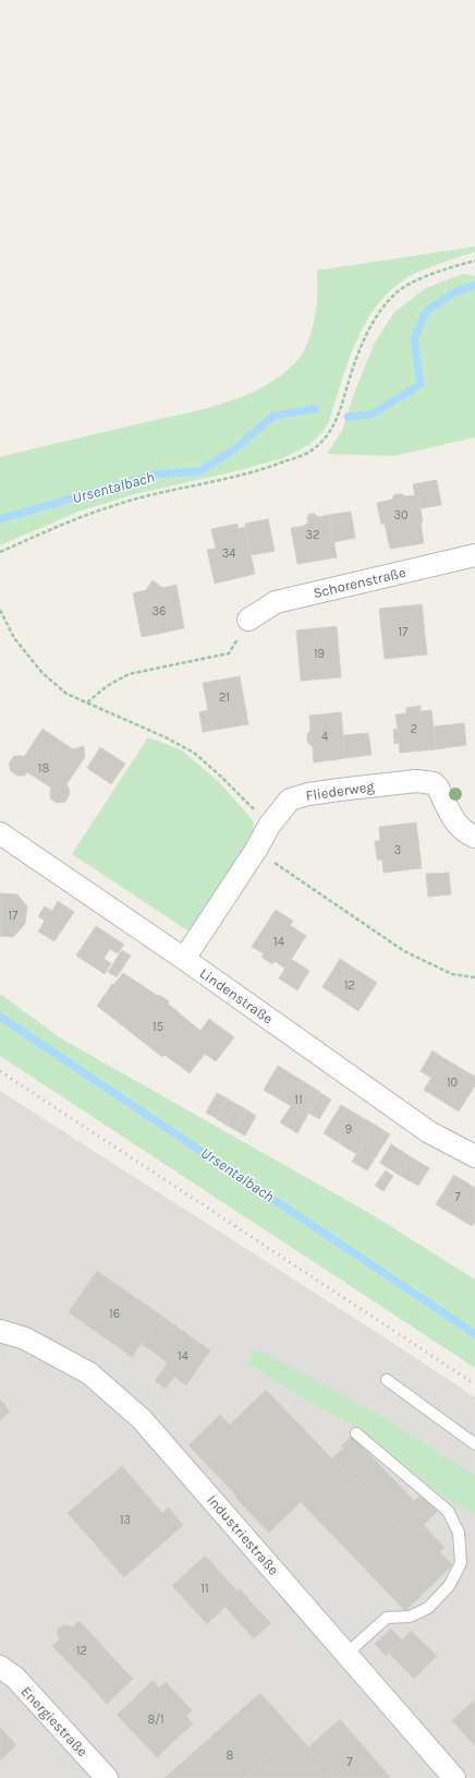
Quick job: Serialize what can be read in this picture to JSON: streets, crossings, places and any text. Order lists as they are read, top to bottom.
{
  "streets": {
    "street": [
      "Schorenstraße",
      "Fliederweg",
      "Lindenstraße",
      "Industriestraße",
      "Energiestraße"
    ]
  },
  "crossings": [
    ["Fliederweg", "Lindenstraße"]
  ],
  "water": ["Ursentalbach"],
  "house_numbers": [
    "30",
    "32",
    "34",
    "36",
    "17",
    "19",
    "21",
    "2",
    "4",
    "18",
    "3",
    "17",
    "14",
    "12",
    "15",
    "10",
    "11",
    "9",
    "7",
    "16",
    "14",
    "13",
    "11",
    "12",
    "8/1",
    "8",
    "7"
  ]
}
